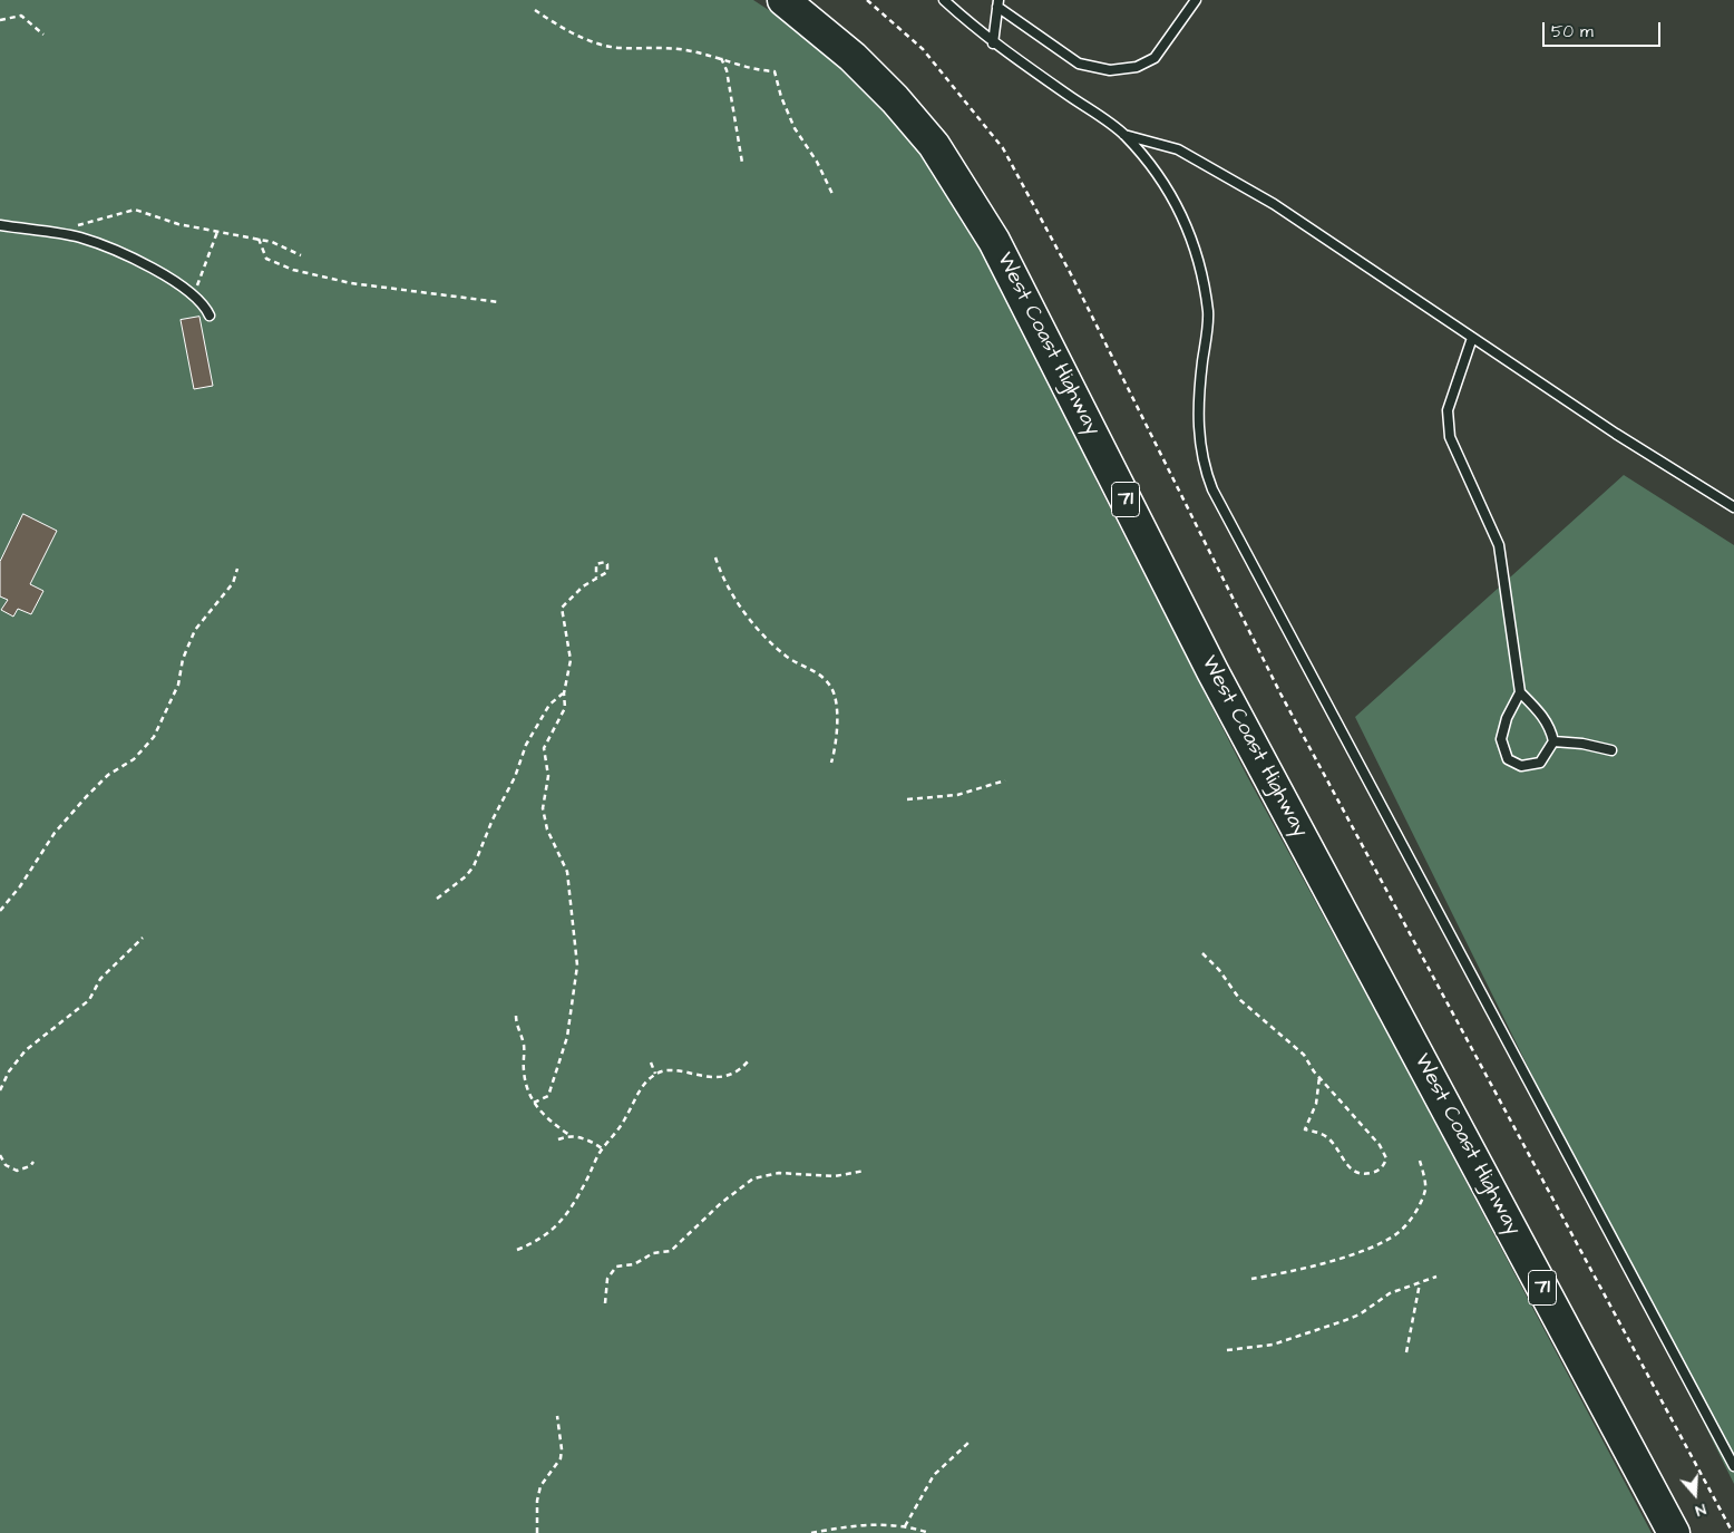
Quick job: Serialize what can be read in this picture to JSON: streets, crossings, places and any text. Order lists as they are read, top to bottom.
{
  "streets": {
    "highway": ["West Coast Highway", "71"]
  },
  "scale_bar": "50 m",
  "north": "bottom"
}
